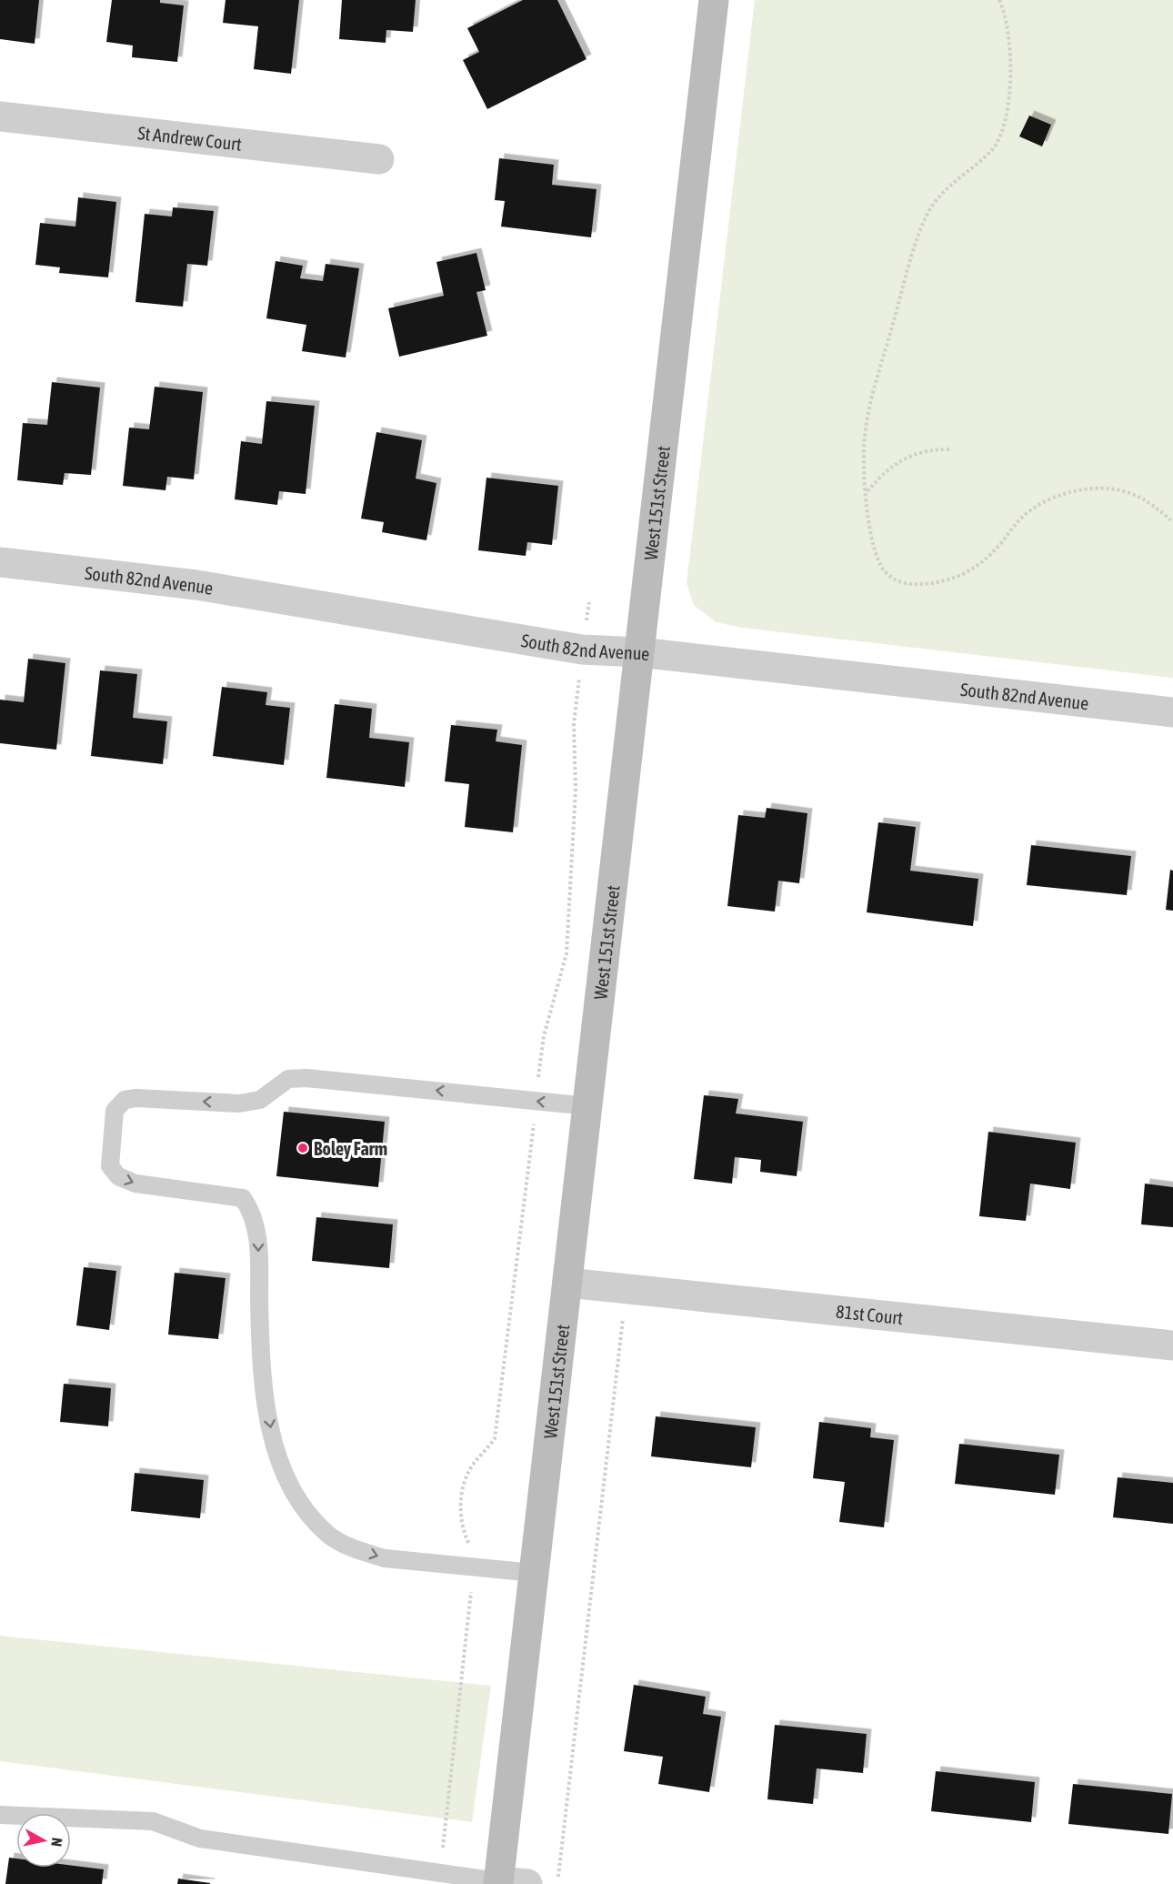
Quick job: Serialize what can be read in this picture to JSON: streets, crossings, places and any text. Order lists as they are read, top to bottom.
{
  "streets": {
    "street": [
      "St Andrew Court",
      "West 151st Street",
      "South 82nd Avenue",
      "81st Court"
    ]
  },
  "crossings": [
    ["West 151st Street", "South 82nd Avenue"],
    ["West 151st Street", "81st Court"]
  ],
  "places": ["Boley Farm"],
  "north": "right"
}
